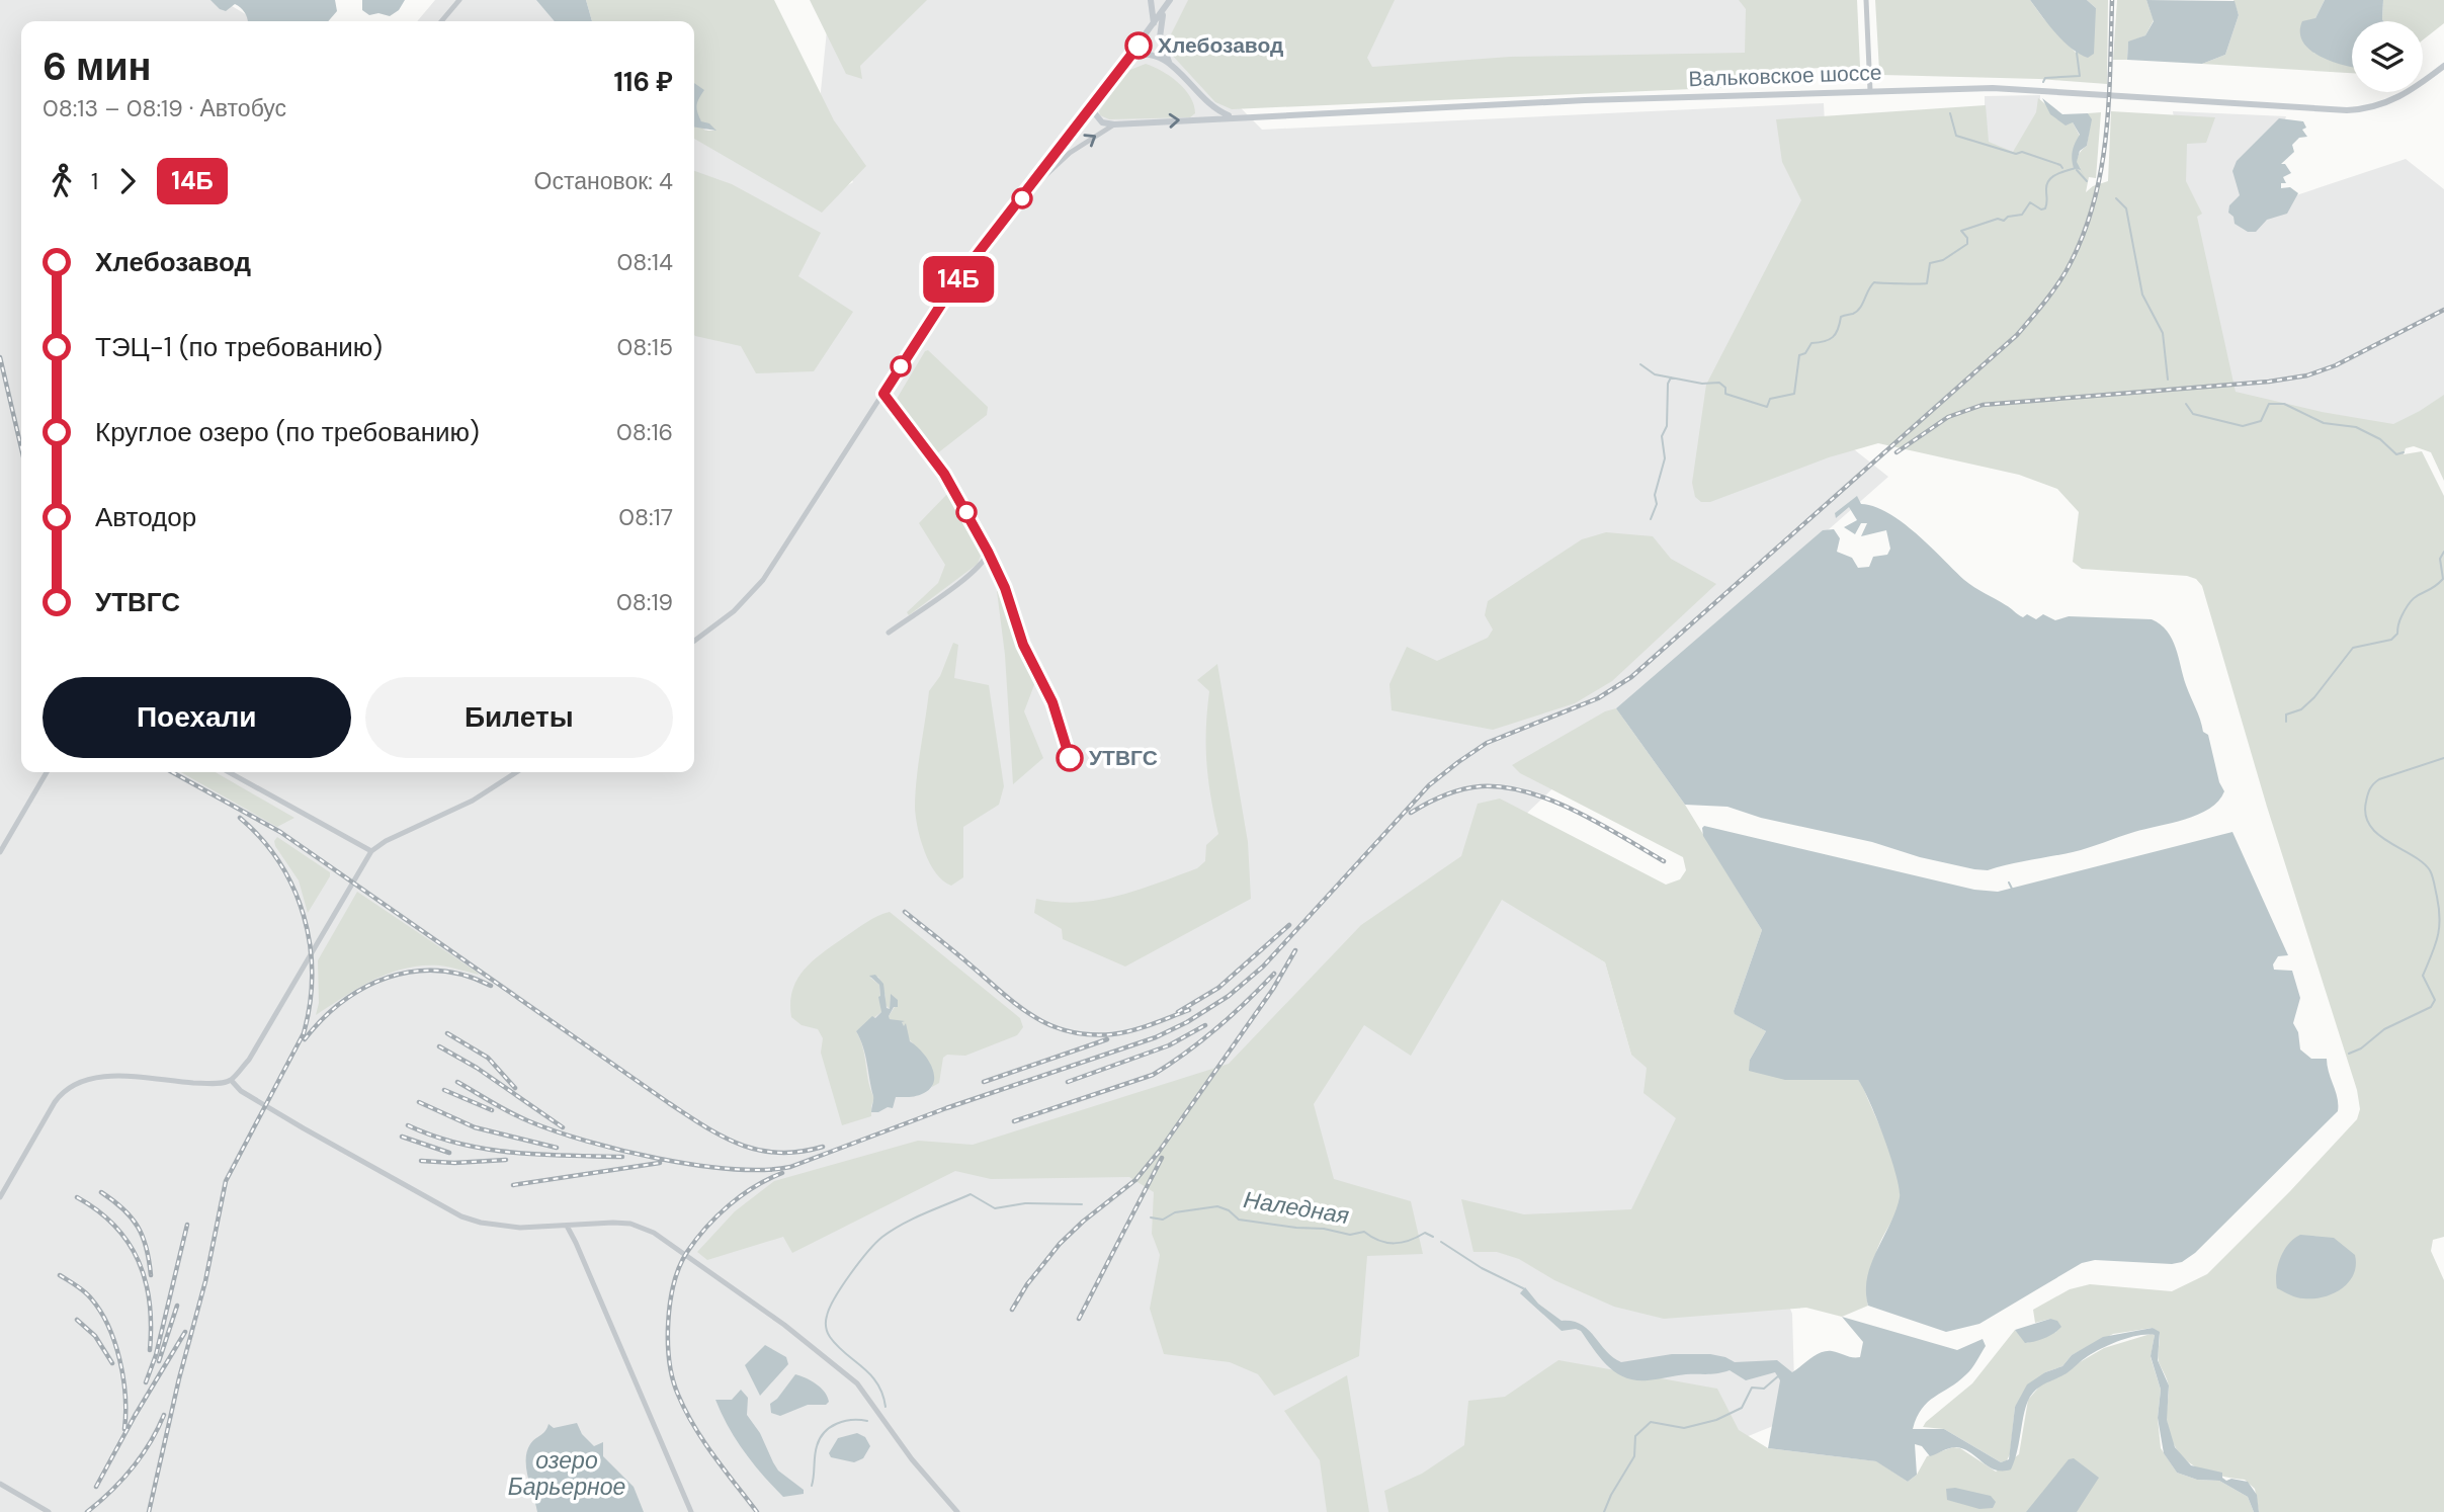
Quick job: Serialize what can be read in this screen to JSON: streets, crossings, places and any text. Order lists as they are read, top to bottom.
{
  "streets": {
    "main road": ["Вальковское шоссе"]
  },
  "water": ["Наледная", "озеро Барьерное"],
  "places": ["Хлебозавод", "УТВГС"],
  "lines": ["bus line 14Б"],
  "page": {
    "on_map": "14Б",
    "heading": ["6 мин", "08:13 – 08:19 · Автобус", "116 ₽"],
    "legs": ["1", "14Б", "Остановок: 4"],
    "list": [
      {
        "name": "Хлебозавод",
        "value": "08:14"
      },
      {
        "name": "ТЭЦ-1 (по требованию)",
        "value": "08:15"
      },
      {
        "name": "Круглое озеро (по требованию)",
        "value": "08:16"
      },
      {
        "name": "Автодор",
        "value": "08:17"
      },
      {
        "name": "УТВГС",
        "value": "08:19"
      }
    ],
    "buttons": ["Поехали", "Билеты"]
  }
}
